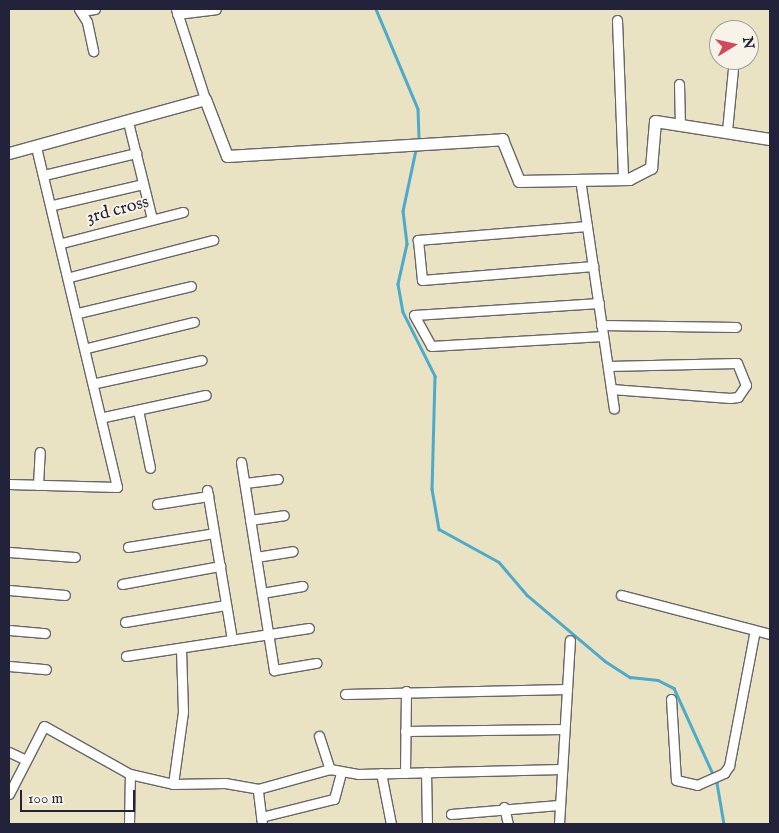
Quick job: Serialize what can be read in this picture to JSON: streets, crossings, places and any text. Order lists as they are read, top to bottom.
{
  "streets": {
    "street": ["3rd cross"]
  },
  "scale_bar": "100 m",
  "north": "right"
}
